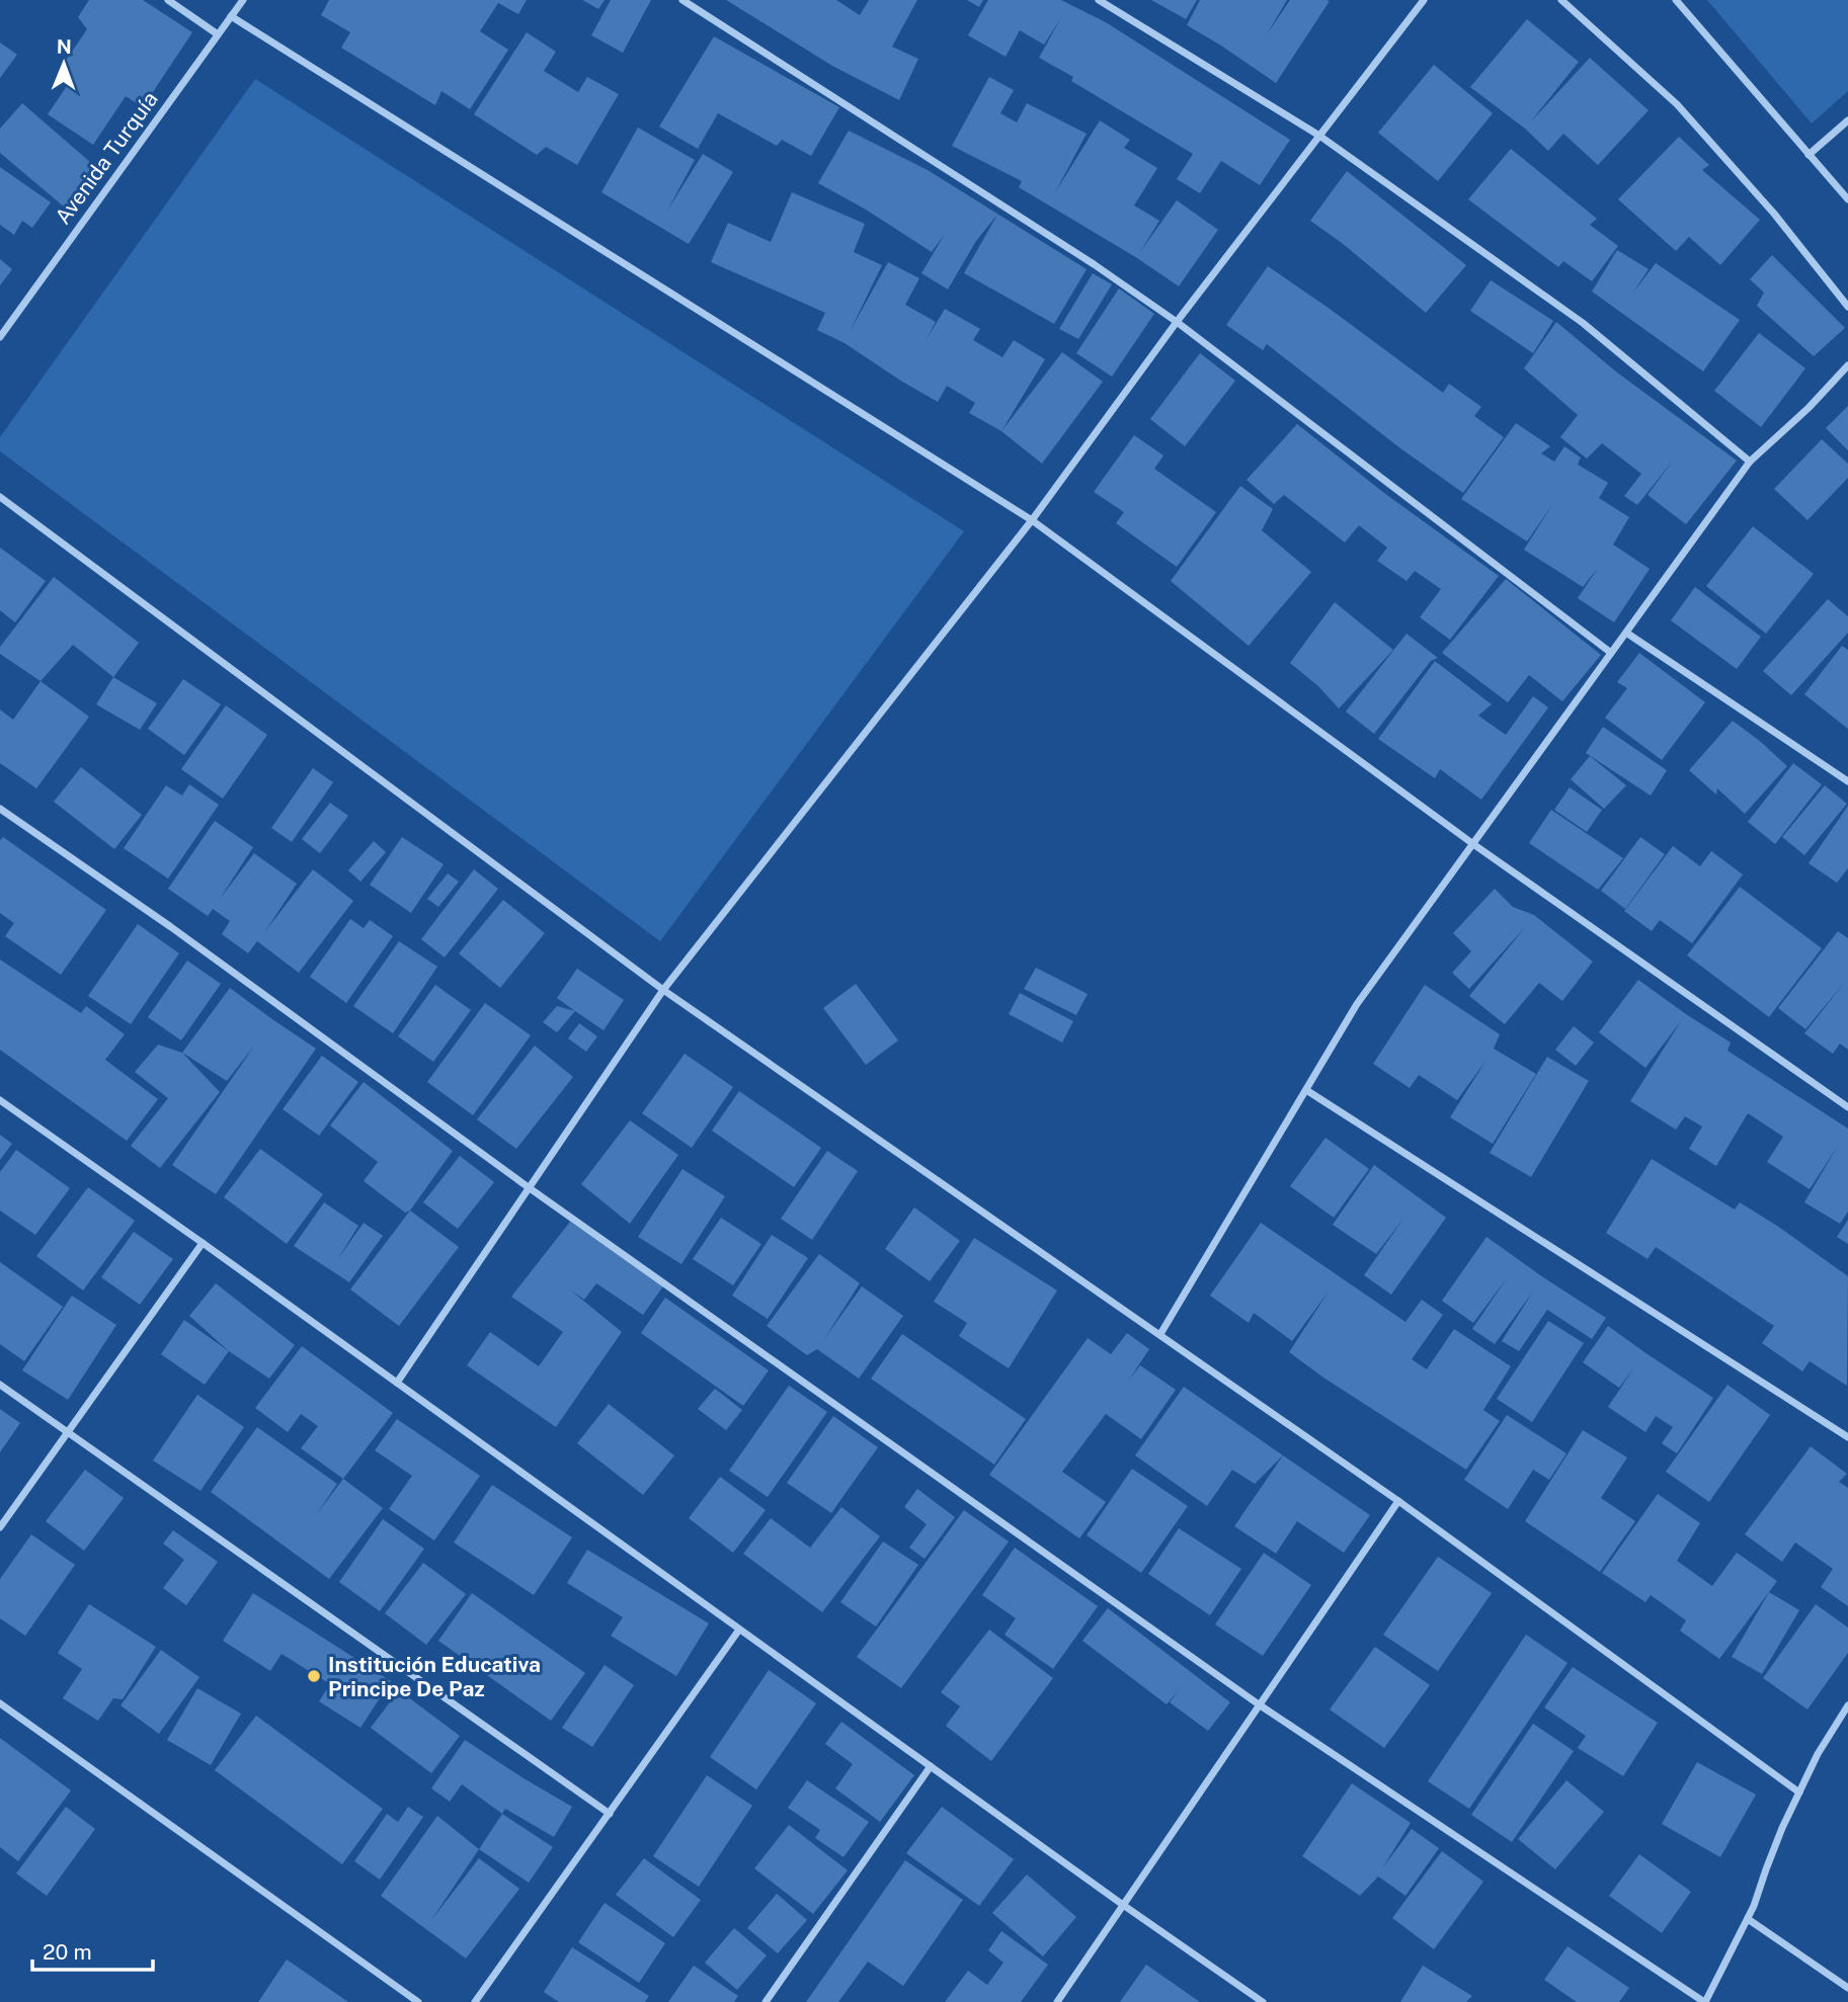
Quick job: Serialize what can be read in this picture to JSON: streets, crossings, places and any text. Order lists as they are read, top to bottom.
{
  "streets": {
    "street": ["Avenida Turquía"]
  },
  "places": ["Institución Educativa Principe De Paz"],
  "scale_bar": "20 m",
  "north": "top"
}
